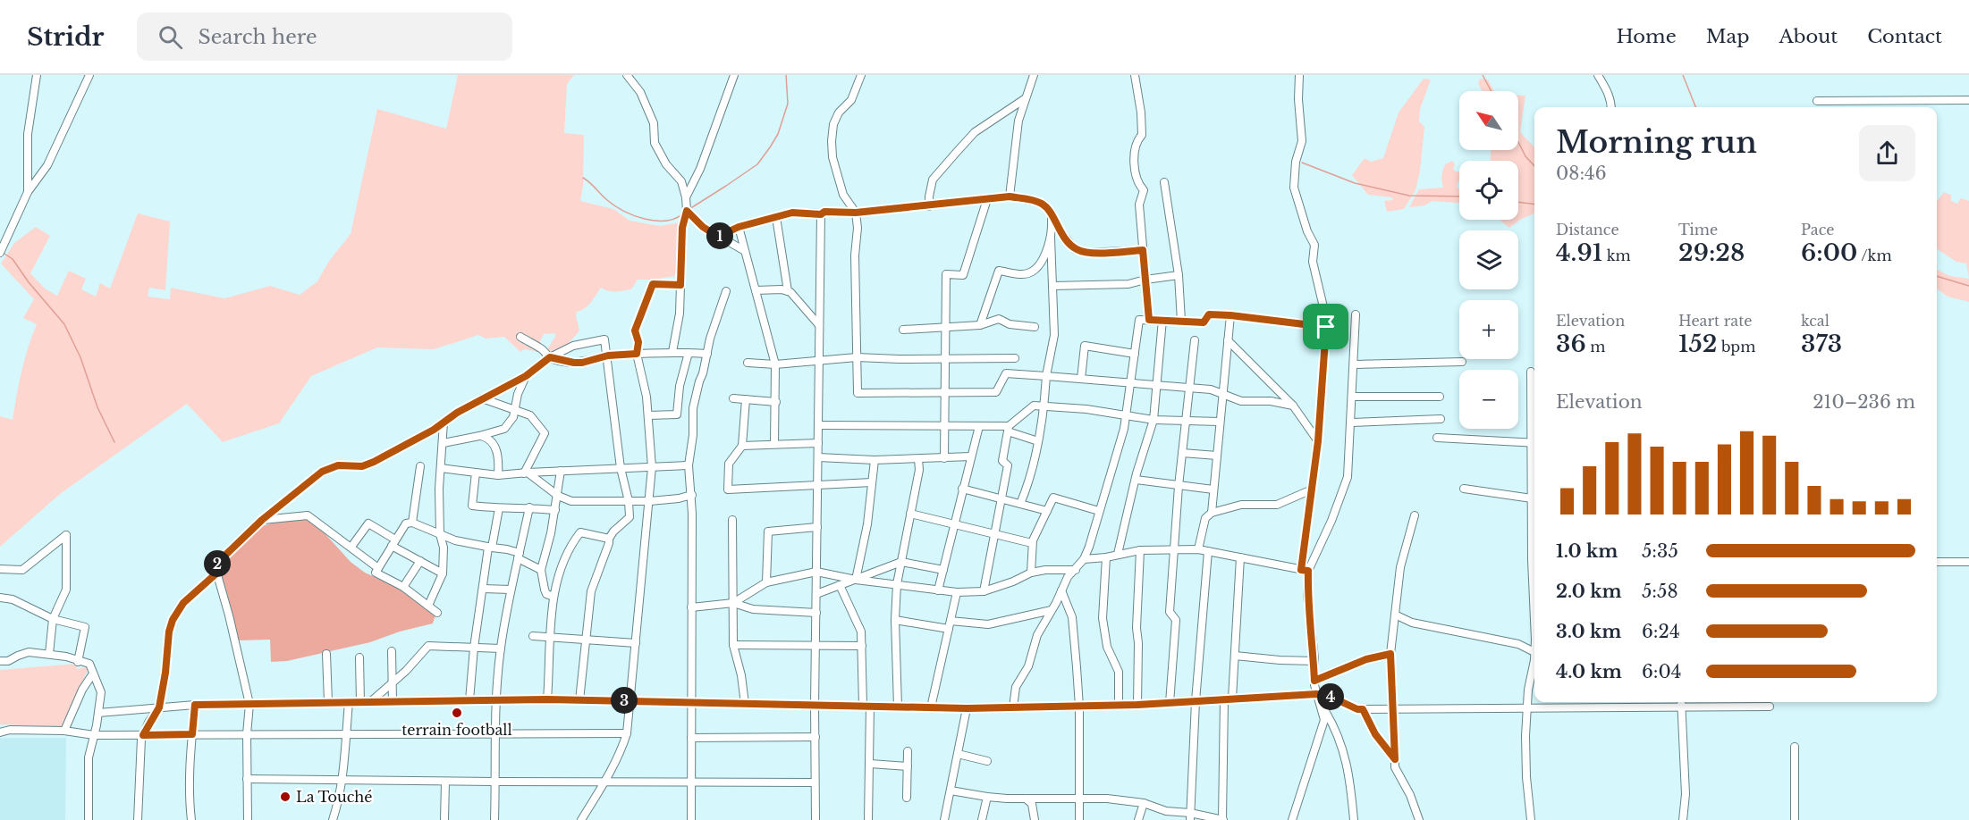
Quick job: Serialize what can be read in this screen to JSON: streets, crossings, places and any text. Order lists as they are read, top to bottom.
{
  "places": ["terrain football", "La Touché"],
  "north": "top left",
  "page": {
    "header": "Stridr",
    "search": "Search here",
    "nav": [
      "Home",
      "Map",
      "About",
      "Contact"
    ],
    "map_buttons": ["+", "−"],
    "heading": ["Morning run", "08:46"],
    "stats": [
      ["Distance", "4.91 km"],
      ["Time", "29:28"],
      ["Pace", "6:00 /km"],
      ["Elevation", "36 m"],
      ["Heart rate", "152 bpm"],
      ["kcal", "373"]
    ],
    "pins": [
      "1",
      "2",
      "4",
      "3"
    ],
    "chart": ["Elevation", "210–236 m"],
    "list": [
      {
        "name": "1.0 km",
        "note": "5:35"
      },
      {
        "name": "2.0 km",
        "note": "5:58"
      },
      {
        "name": "3.0 km",
        "note": "6:24"
      },
      {
        "name": "4.0 km",
        "note": "6:04"
      }
    ]
  }
}
